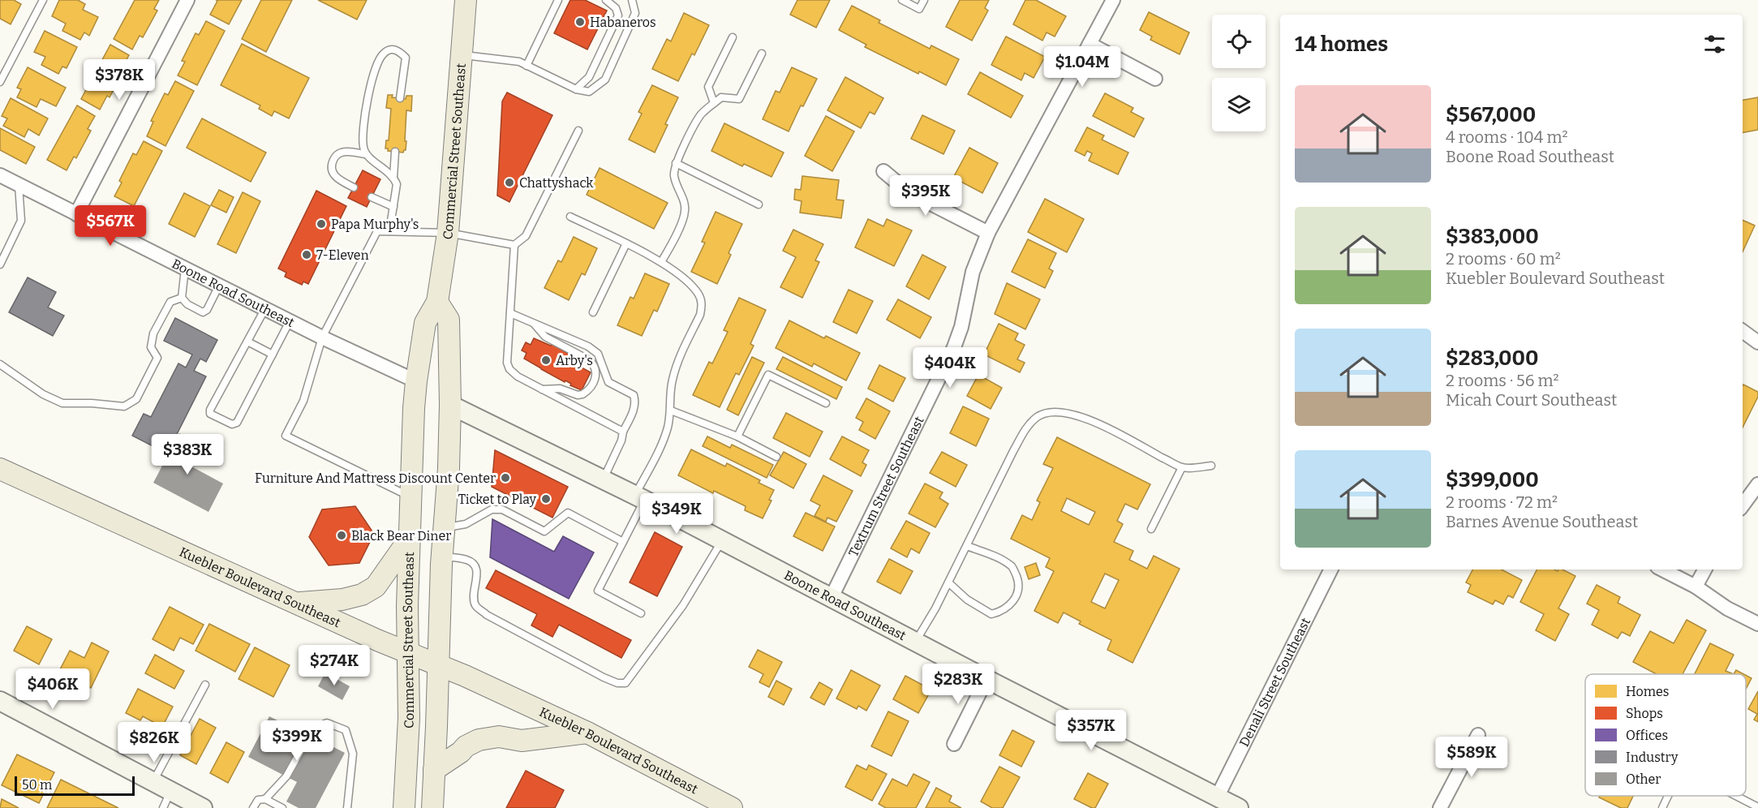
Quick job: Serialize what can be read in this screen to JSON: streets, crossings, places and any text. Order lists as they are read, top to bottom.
{
  "streets": {
    "main road": ["Commercial Street Southeast", "Kuebler Boulevard Southeast"],
    "street": ["Boone Road Southeast", "Textrum Street Southeast", "Denali Street Southeast"]
  },
  "crossings": [
    ["Commercial Street Southeast", "Boone Road Southeast"],
    ["Commercial Street Southeast", "Kuebler Boulevard Southeast"],
    ["Boone Road Southeast", "Textrum Street Southeast"],
    ["Boone Road Southeast", "Denali Street Southeast"]
  ],
  "places": [
    "Habaneros",
    "Chattyshack",
    "Papa Murphy's",
    "7-Eleven",
    "Arby's",
    "Furniture And Mattress Discount Center",
    "Ticket to Play",
    "Black Bear Diner"
  ],
  "legend": [
    "Homes",
    "Shops",
    "Offices",
    "Industry",
    "Other"
  ],
  "scale_bar": "50 m",
  "page": {
    "heading": "14 homes",
    "price": [
      "$1.04M",
      "$378K",
      "$395K",
      "$567K",
      "$404K",
      "$383K",
      "$349K",
      "$274K",
      "$283K",
      "$406K",
      "$357K",
      "$399K",
      "$826K",
      "$589K"
    ],
    "list": [
      {
        "name": "$567,000",
        "note": "4 rooms · 104 m² · Boone Road Southeast"
      },
      {
        "name": "$383,000",
        "note": "2 rooms · 60 m² · Kuebler Boulevard Southeast"
      },
      {
        "name": "$283,000",
        "note": "2 rooms · 56 m² · Micah Court Southeast"
      },
      {
        "name": "$399,000",
        "note": "2 rooms · 72 m² · Barnes Avenue Southeast"
      }
    ],
    "scale": "50 m"
  }
}
